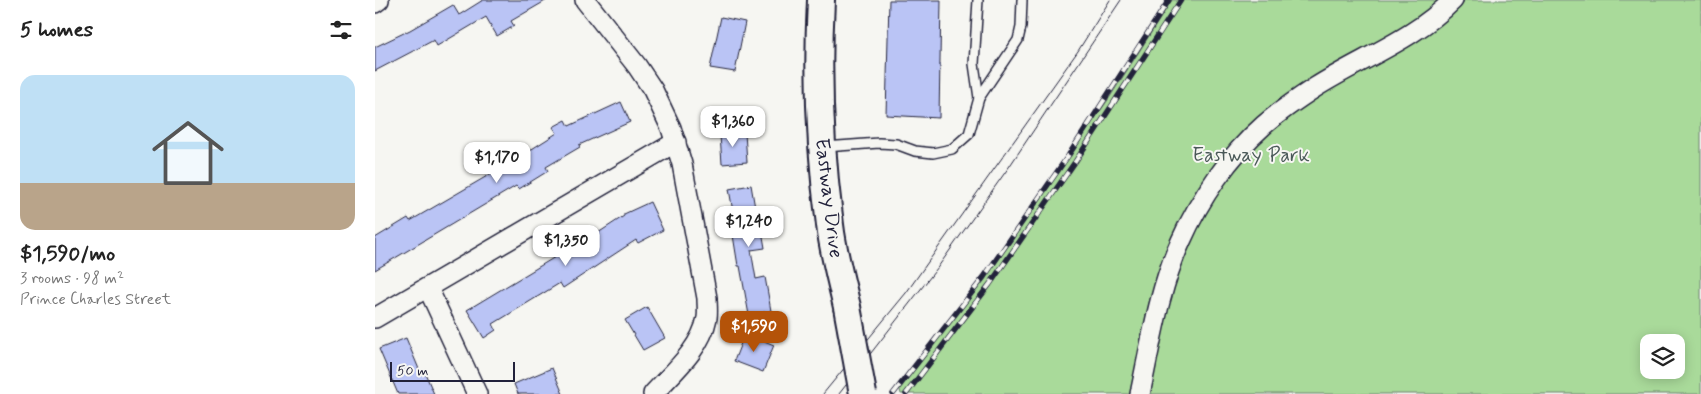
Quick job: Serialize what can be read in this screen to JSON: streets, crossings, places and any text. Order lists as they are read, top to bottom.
{
  "streets": {
    "main road": ["Eastway Drive"]
  },
  "parks": ["Eastway Park"],
  "scale_bar": "50 m",
  "page": {
    "heading": "5 homes",
    "list": [
      {
        "name": "$1,590/mo",
        "note": "3 rooms · 98 m² · Prince Charles Street"
      }
    ],
    "price": [
      "$1,360",
      "$1,170",
      "$1,240",
      "$1,350",
      "$1,590"
    ],
    "scale": "50 m"
  }
}
